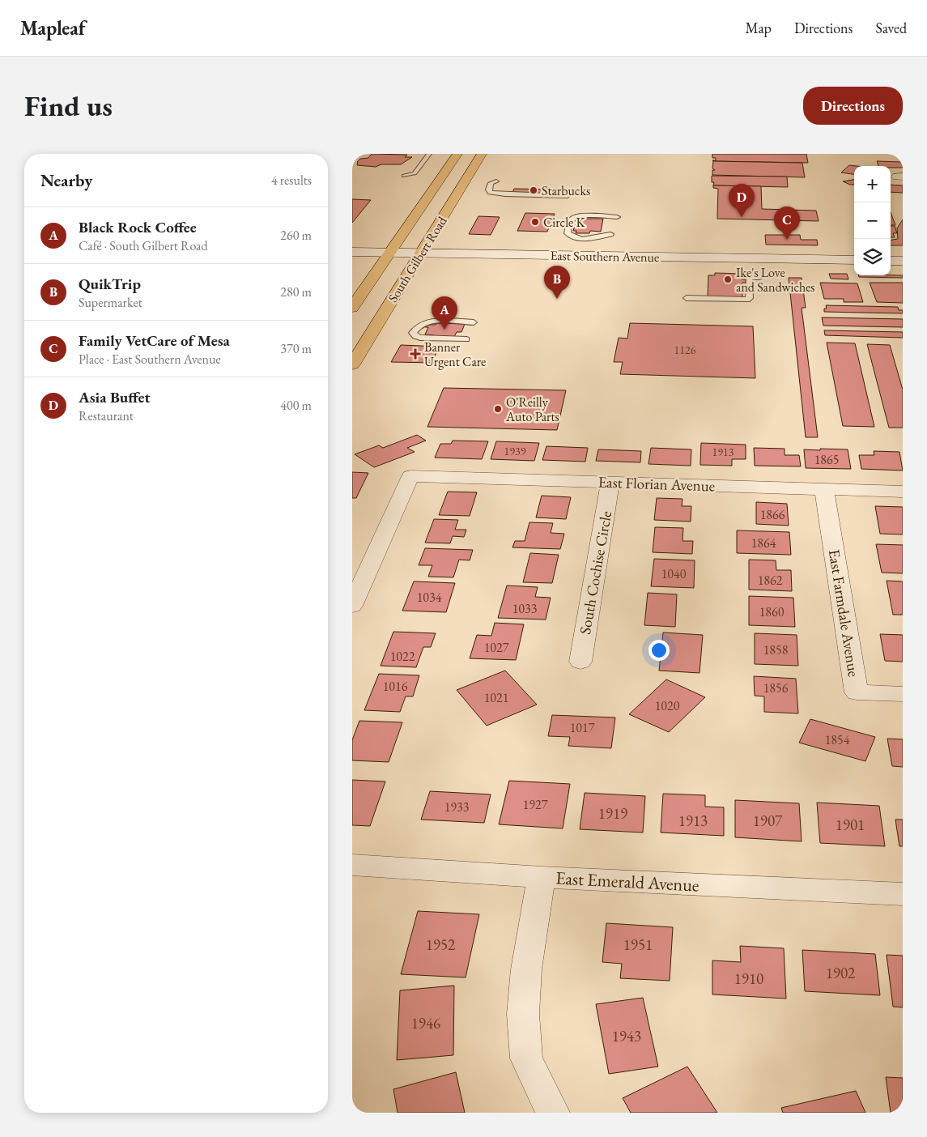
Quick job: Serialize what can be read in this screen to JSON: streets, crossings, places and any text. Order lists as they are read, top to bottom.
{
  "streets": {
    "main road": ["South Gilbert Road"],
    "street": [
      "East Southern Avenue",
      "East Florian Avenue",
      "South Cochise Circle",
      "East Farmdale Avenue",
      "East Emerald Avenue"
    ]
  },
  "crossings": [
    ["East Southern Avenue", "South Gilbert Road"],
    ["East Florian Avenue", "South Cochise Circle"],
    ["East Florian Avenue", "East Farmdale Avenue"]
  ],
  "places": {
    "other": [
      "Starbucks",
      "Circle K",
      "Ike's Love and Sandwiches",
      "O'Reilly Auto Parts"
    ],
    "health": ["Banner Urgent Care"]
  },
  "house_numbers": [
    "1126",
    "1939",
    "1913",
    "1865",
    "1866",
    "1864",
    "1040",
    "1862",
    "1034",
    "1033",
    "1860",
    "1027",
    "1858",
    "1022",
    "1016",
    "1856",
    "1021",
    "1020",
    "1017",
    "1854",
    "1927",
    "1933",
    "1919",
    "1913",
    "1907",
    "1901",
    "1952",
    "1951",
    "1902",
    "1910",
    "1946",
    "1943"
  ],
  "page": {
    "header": "Mapleaf",
    "nav": ["Map", "Directions", "Saved"],
    "buttons": "Directions",
    "title": "Find us",
    "heading": ["Nearby", "4 results"],
    "map_buttons": ["+", "−"],
    "pins": [
      "D",
      "C",
      "B",
      "A"
    ],
    "list": [
      {
        "mark": "A",
        "name": "Black Rock Coffee",
        "note": "Café · South Gilbert Road",
        "value": "260 m"
      },
      {
        "mark": "B",
        "name": "QuikTrip",
        "note": "Supermarket",
        "value": "280 m"
      },
      {
        "mark": "C",
        "name": "Family VetCare of Mesa",
        "note": "Place · East Southern Avenue",
        "value": "370 m"
      },
      {
        "mark": "D",
        "name": "Asia Buffet",
        "note": "Restaurant",
        "value": "400 m"
      }
    ]
  }
}
